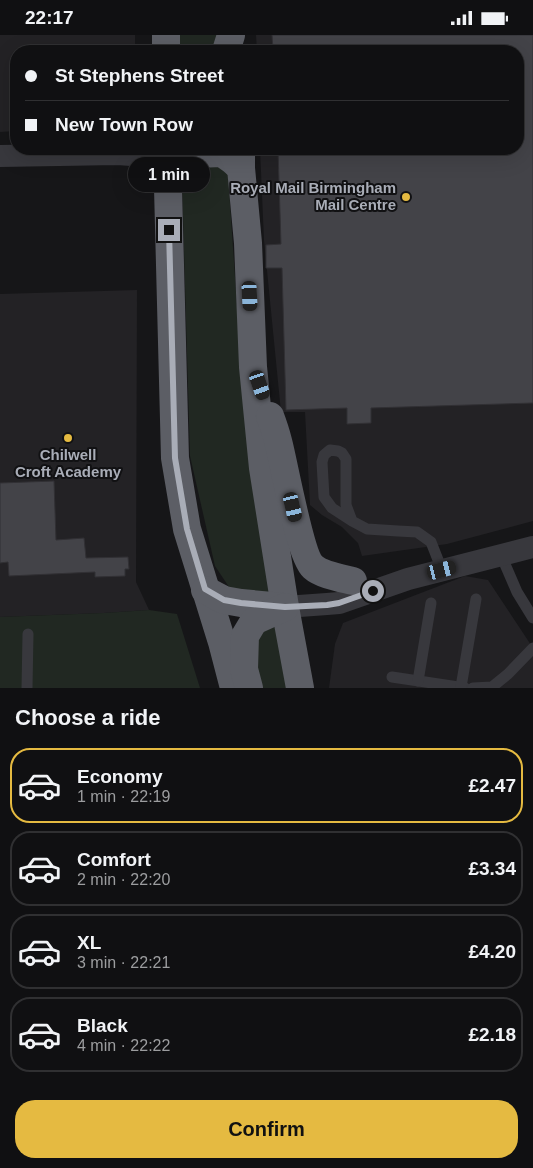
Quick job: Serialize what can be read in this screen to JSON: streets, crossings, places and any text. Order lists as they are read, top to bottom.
{
  "places": ["Royal Mail Birmingham Mail Centre", "Chilwell Croft Academy"],
  "page": {
    "status": "22:17",
    "banner": ["St Stephens Street", "New Town Row"],
    "bubble": "1 min",
    "heading": "Choose a ride",
    "list": [
      {
        "name": "Economy",
        "note": "1 min · 22:19",
        "value": "£2.47"
      },
      {
        "name": "Comfort",
        "note": "2 min · 22:20",
        "value": "£3.34"
      },
      {
        "name": "XL",
        "note": "3 min · 22:21",
        "value": "£4.20"
      },
      {
        "name": "Black",
        "note": "4 min · 22:22",
        "value": "£2.18"
      }
    ],
    "buttons": "Confirm"
  }
}
